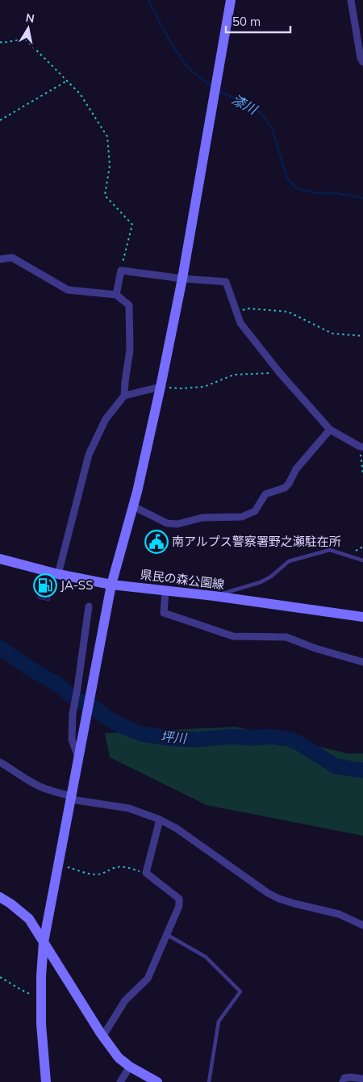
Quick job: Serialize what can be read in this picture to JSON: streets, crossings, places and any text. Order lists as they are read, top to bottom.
{
  "streets": {
    "street": ["県民の森公園線"]
  },
  "water": ["漆川", "坪川"],
  "places": {
    "public building": ["南アルプス警察署野之瀬駐在所"],
    "fuel station": ["JA-SS"]
  },
  "scale_bar": "50 m",
  "north": "top"
}
